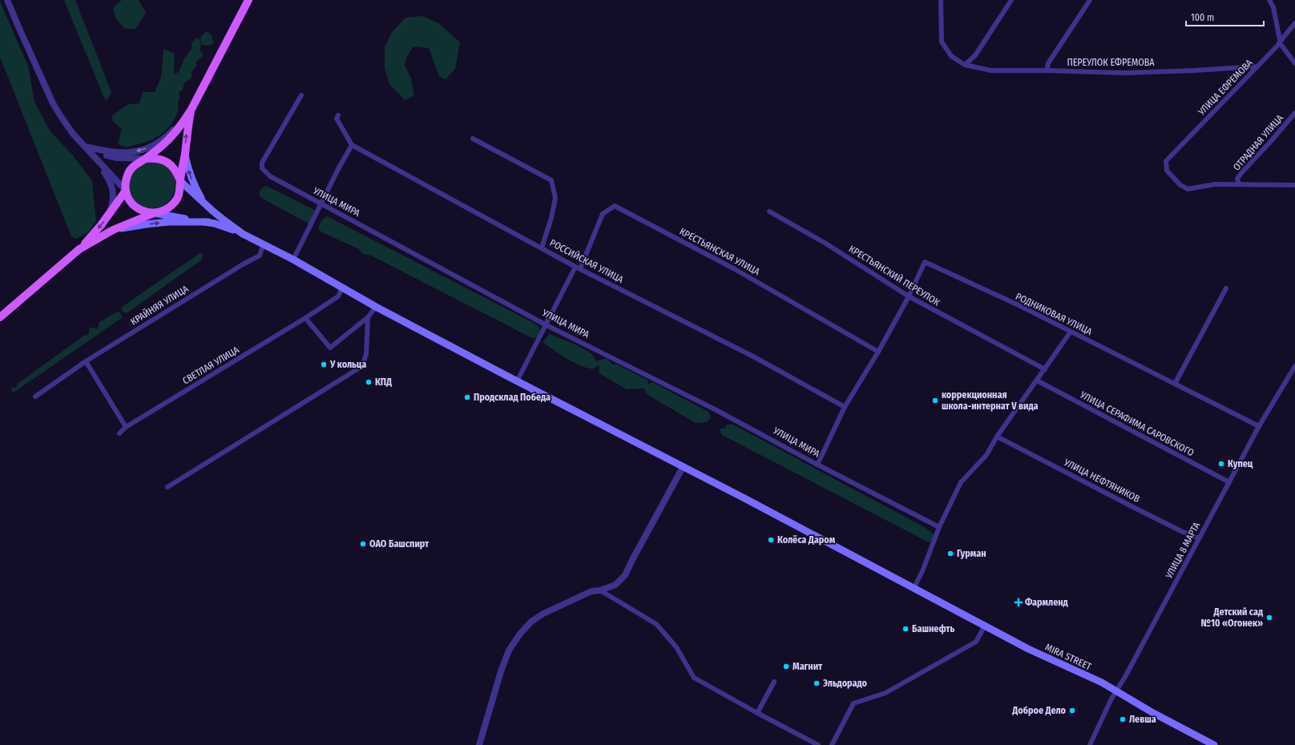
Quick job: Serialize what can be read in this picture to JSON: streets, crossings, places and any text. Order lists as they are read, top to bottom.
{
  "streets": {
    "main road": ["MIRA STREET"],
    "street": [
      "ПЕРЕУЛОК ЕФРЕМОВА",
      "УЛИЦА ЕФРЕМОВА",
      "ОТРАДНАЯ УЛИЦА",
      "УЛИЦА МИРА",
      "КРЕСТЬЯНСКАЯ УЛИЦА",
      "РОССИЙСКАЯ УЛИЦА",
      "КРЕСТЬЯНСКИЙ ПЕРЕУЛОК",
      "КРАЙНЯЯ УЛИЦА",
      "РОДНИКОВАЯ УЛИЦА",
      "СВЕТЛАЯ УЛИЦА",
      "УЛИЦА СЕРАФИМА САРОВСКОГО",
      "УЛИЦА НЕФТЯНИКОВ",
      "УЛИЦА 8 МАРТА"
    ]
  },
  "crossings": [
    ["ПЕРЕУЛОК ЕФРЕМОВА", "УЛИЦА ЕФРЕМОВА"],
    ["УЛИЦА ЕФРЕМОВА", "ОТРАДНАЯ УЛИЦА"],
    ["КРЕСТЬЯНСКАЯ УЛИЦА", "РОССИЙСКАЯ УЛИЦА"],
    ["КРЕСТЬЯНСКИЙ ПЕРЕУЛОК", "РОДНИКОВАЯ УЛИЦА"],
    ["РОДНИКОВАЯ УЛИЦА", "УЛИЦА 8 МАРТА"],
    ["УЛИЦА СЕРАФИМА САРОВСКОГО", "УЛИЦА 8 МАРТА"],
    ["УЛИЦА НЕФТЯНИКОВ", "УЛИЦА 8 МАРТА"],
    ["УЛИЦА 8 МАРТА", "MIRA STREET"]
  ],
  "places": {
    "other": [
      "У кольца",
      "КПД",
      "Продсклад Победа",
      "коррекционная школа-интернат V вида",
      "Купец",
      "Колёса Даром",
      "ОАО Башспирт",
      "Гурман",
      "Детский сад №10 «Огонек»",
      "Башнефть",
      "Магнит",
      "Эльдорадо",
      "Доброе Дело",
      "Левша"
    ],
    "health": ["Фармленд"]
  },
  "scale_bar": "100 m"
}
